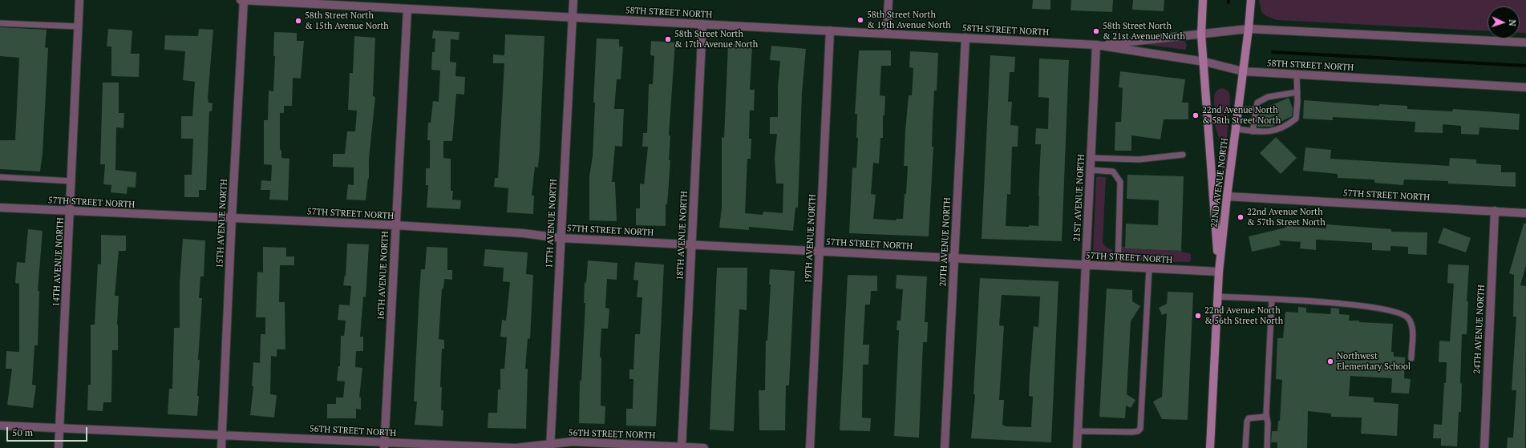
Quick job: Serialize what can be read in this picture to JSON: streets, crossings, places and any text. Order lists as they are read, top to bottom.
{
  "streets": {
    "main road": ["22ND AVENUE NORTH"],
    "street": [
      "58TH STREET NORTH",
      "57TH STREET NORTH",
      "21ST AVENUE NORTH",
      "15TH AVENUE NORTH",
      "17TH AVENUE NORTH",
      "18TH AVENUE NORTH",
      "19TH AVENUE NORTH",
      "20TH AVENUE NORTH",
      "14TH AVENUE NORTH",
      "16TH AVENUE NORTH",
      "24TH AVENUE NORTH",
      "56TH STREET NORTH"
    ]
  },
  "crossings": [
    ["58TH STREET NORTH", "22ND AVENUE NORTH"],
    ["58TH STREET NORTH", "21ST AVENUE NORTH"],
    ["58TH STREET NORTH", "15TH AVENUE NORTH"],
    ["58TH STREET NORTH", "17TH AVENUE NORTH"],
    ["58TH STREET NORTH", "18TH AVENUE NORTH"],
    ["58TH STREET NORTH", "19TH AVENUE NORTH"],
    ["58TH STREET NORTH", "20TH AVENUE NORTH"],
    ["58TH STREET NORTH", "16TH AVENUE NORTH"],
    ["22ND AVENUE NORTH", "57TH STREET NORTH"],
    ["57TH STREET NORTH", "21ST AVENUE NORTH"],
    ["57TH STREET NORTH", "15TH AVENUE NORTH"],
    ["57TH STREET NORTH", "17TH AVENUE NORTH"],
    ["57TH STREET NORTH", "18TH AVENUE NORTH"],
    ["57TH STREET NORTH", "19TH AVENUE NORTH"],
    ["57TH STREET NORTH", "20TH AVENUE NORTH"],
    ["57TH STREET NORTH", "14TH AVENUE NORTH"],
    ["57TH STREET NORTH", "16TH AVENUE NORTH"],
    ["57TH STREET NORTH", "24TH AVENUE NORTH"],
    ["15TH AVENUE NORTH", "56TH STREET NORTH"],
    ["17TH AVENUE NORTH", "56TH STREET NORTH"],
    ["18TH AVENUE NORTH", "56TH STREET NORTH"],
    ["14TH AVENUE NORTH", "56TH STREET NORTH"],
    ["16TH AVENUE NORTH", "56TH STREET NORTH"]
  ],
  "places": [
    "58th Street North & 19th Avenue North",
    "58th Street North & 15th Avenue North",
    "58th Street North & 21st Avenue North",
    "58th Street North & 17th Avenue North",
    "22nd Avenue North & 58th Street North",
    "22nd Avenue North & 57th Street North",
    "22nd Avenue North & 56th Street North",
    "Northwest Elementary School"
  ],
  "scale_bar": "50 m",
  "north": "right"
}
